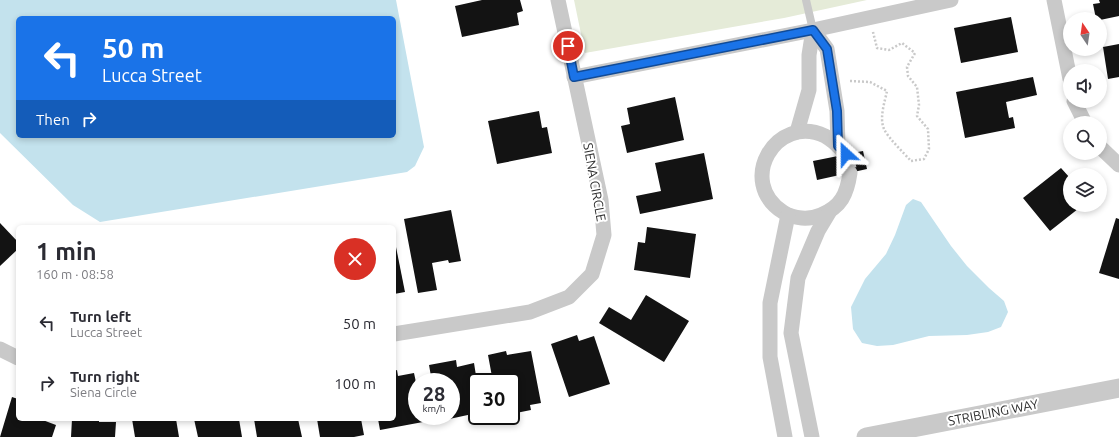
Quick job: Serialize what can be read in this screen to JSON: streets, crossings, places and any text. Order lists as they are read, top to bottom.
{
  "streets": {
    "street": ["SIENA CIRCLE", "STRIBLING WAY"]
  },
  "north": "top",
  "page": {
    "turn": ["50 m", "Lucca Street"],
    "then": "Then",
    "heading": ["1 min", "160 m · 08:58"],
    "list": [
      {
        "name": "Turn left",
        "note": "Lucca Street",
        "value": "50 m"
      },
      {
        "name": "Turn right",
        "note": "Siena Circle",
        "value": "100 m"
      }
    ],
    "speed": "28 km/h",
    "limit": "30"
  }
}
